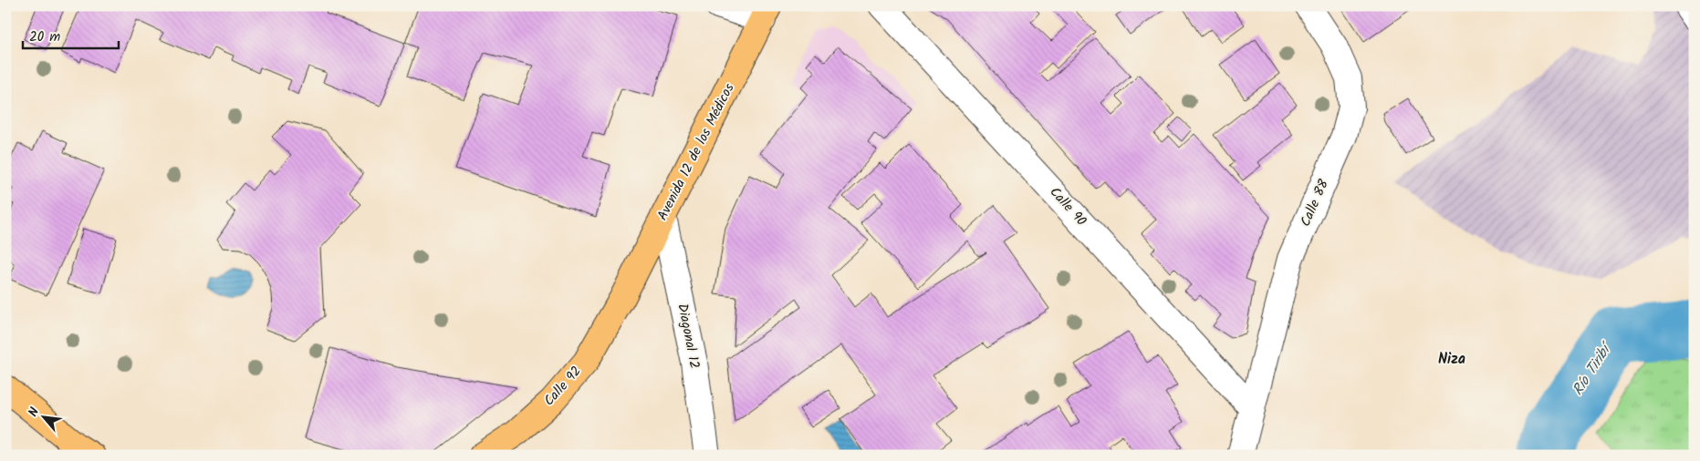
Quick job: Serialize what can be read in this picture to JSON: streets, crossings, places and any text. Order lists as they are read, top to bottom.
{
  "streets": {
    "main road": ["Avenida 12 de los Médicos", "Calle 92"],
    "street": ["Calle 88", "Calle 90", "Diagonal 12"]
  },
  "crossings": [
    ["Avenida 12 de los Médicos", "Diagonal 12"],
    ["Avenida 12 de los Médicos", "Calle 92"],
    ["Calle 88", "Calle 90"]
  ],
  "districts": ["Niza"],
  "water": ["Río Tiribí"],
  "scale_bar": "20 m",
  "north": "top left"
}
